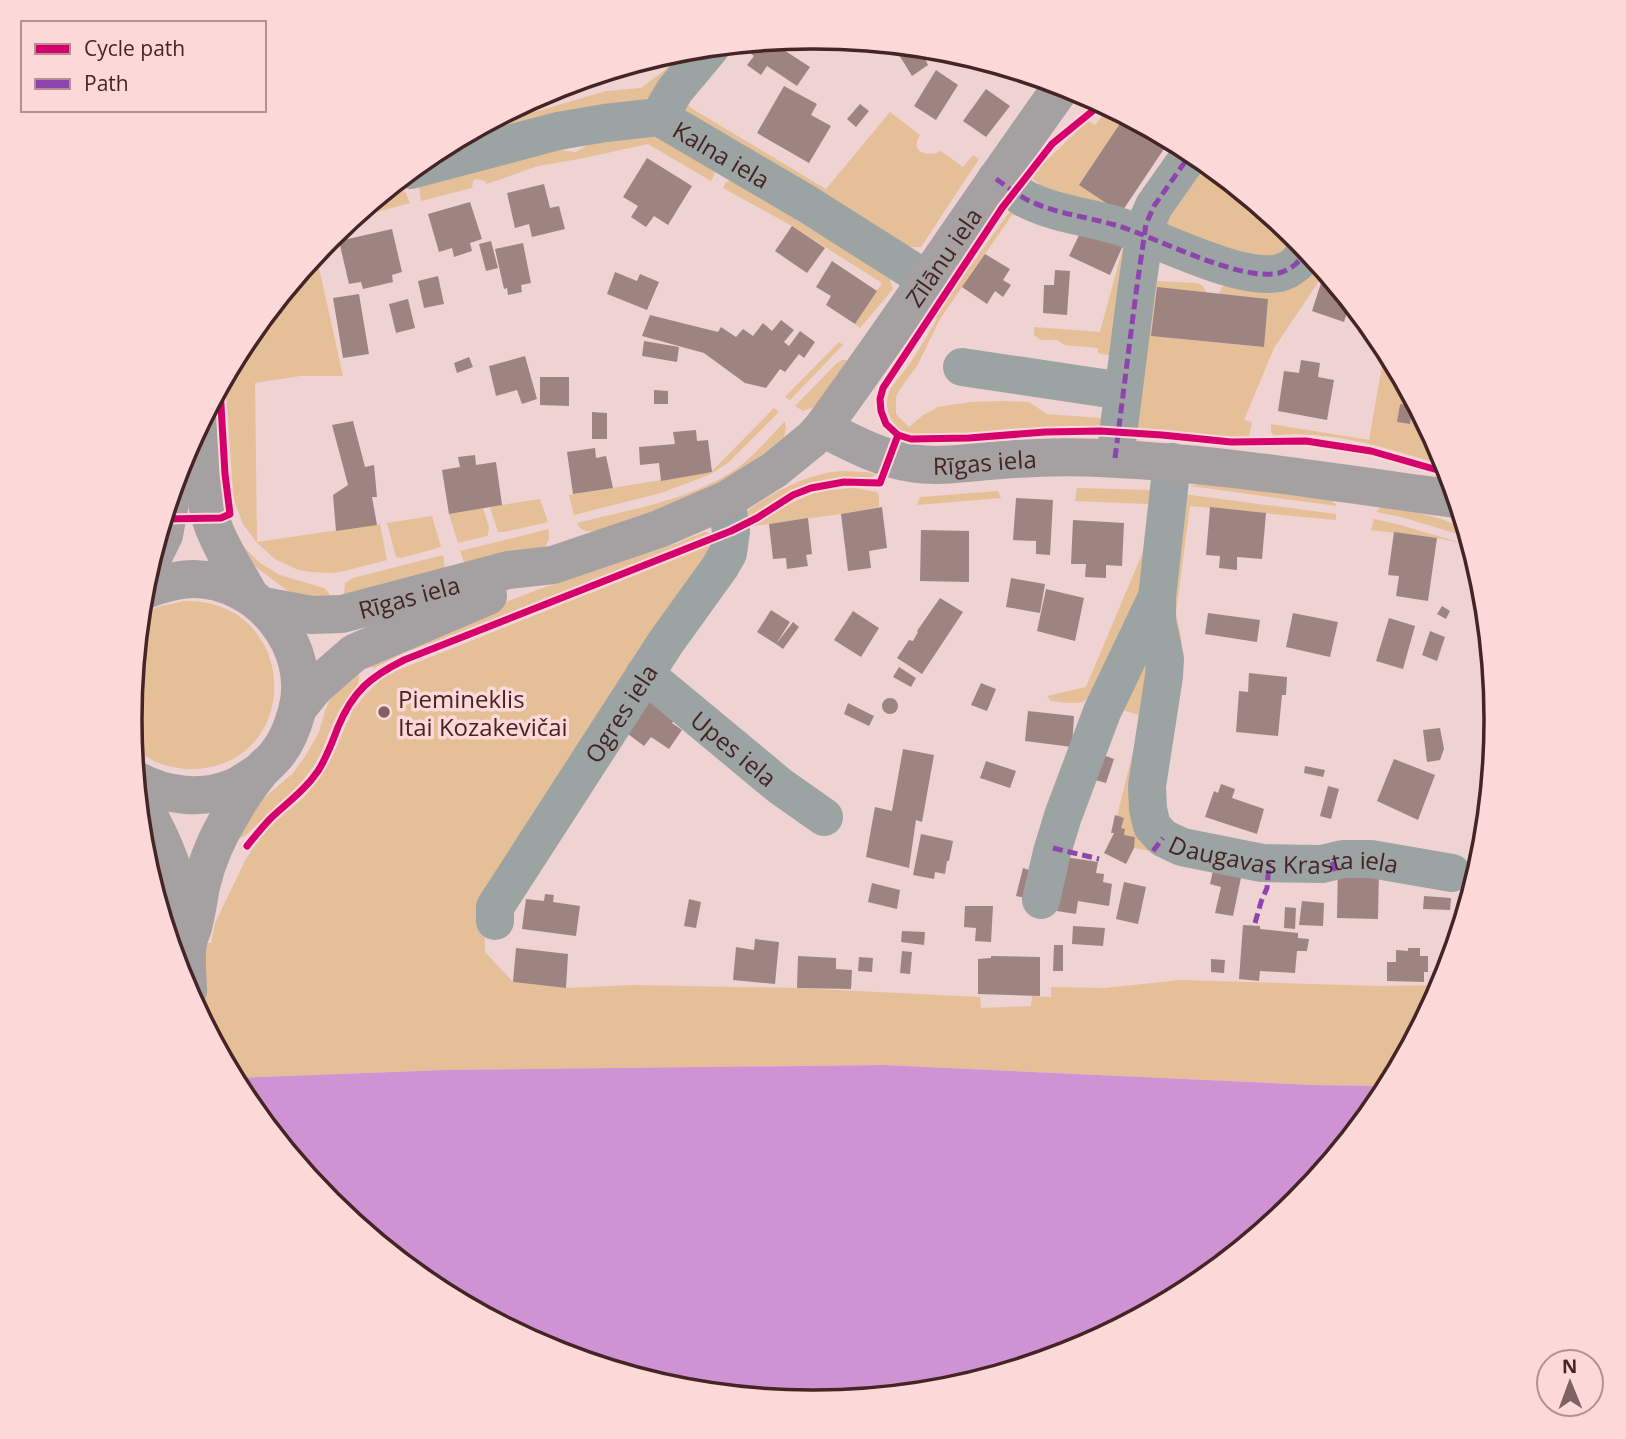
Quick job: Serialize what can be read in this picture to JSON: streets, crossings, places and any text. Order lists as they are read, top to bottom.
{
  "streets": {
    "main road": ["Zīlānu iela", "Rīgas iela"],
    "street": [
      "Kalna iela",
      "Ogres iela",
      "Upes iela",
      "Daugavas Krasta iela"
    ]
  },
  "crossings": [
    ["Kalna iela", "Zīlānu iela"],
    ["Zīlānu iela", "Rīgas iela"],
    ["Rīgas iela", "Ogres iela"],
    ["Rīgas iela", "Daugavas Krasta iela"],
    ["Ogres iela", "Upes iela"]
  ],
  "places": ["Piemineklis Itai Kozakevičai"],
  "legend": ["Cycle path", "Path"],
  "north": "top"
}
